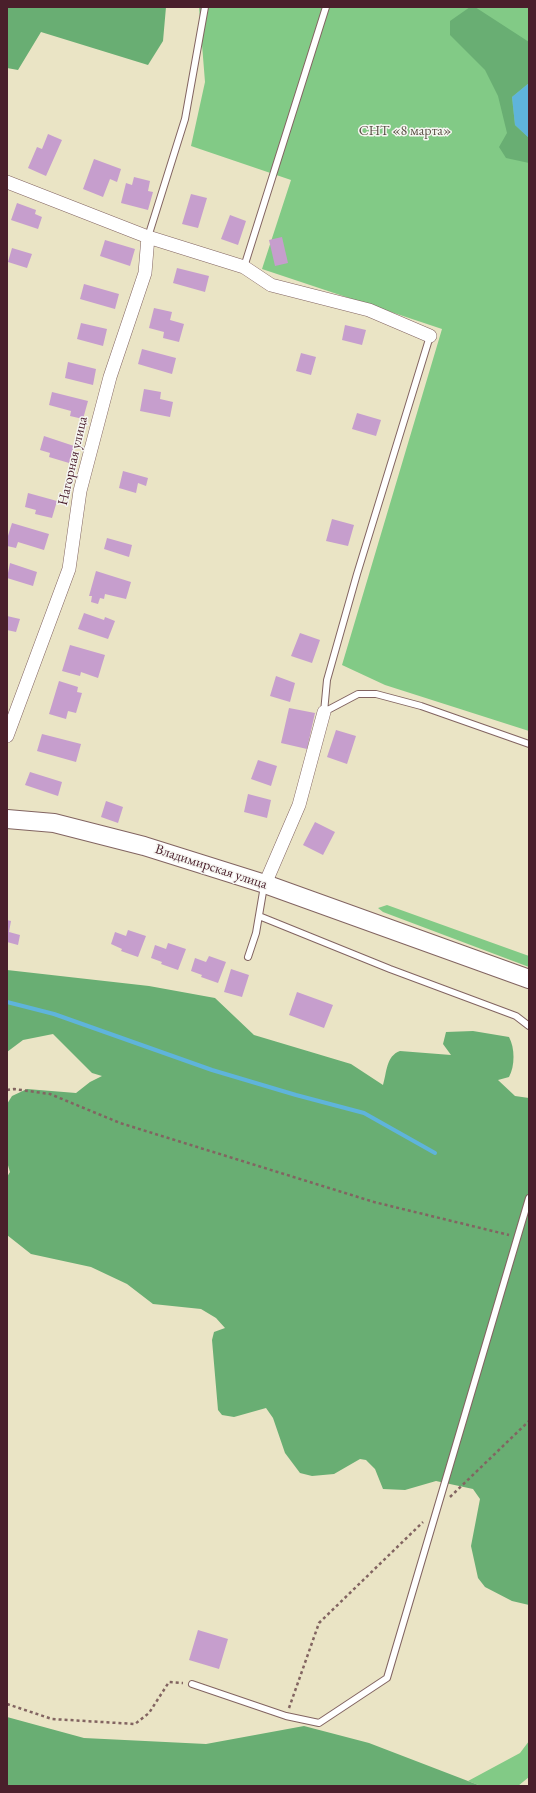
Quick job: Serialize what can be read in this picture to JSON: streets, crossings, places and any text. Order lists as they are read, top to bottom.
{
  "streets": {
    "street": ["Нагорная улица", "Владимирская улица"]
  },
  "parks": ["СНТ «8 марта»"]
}
